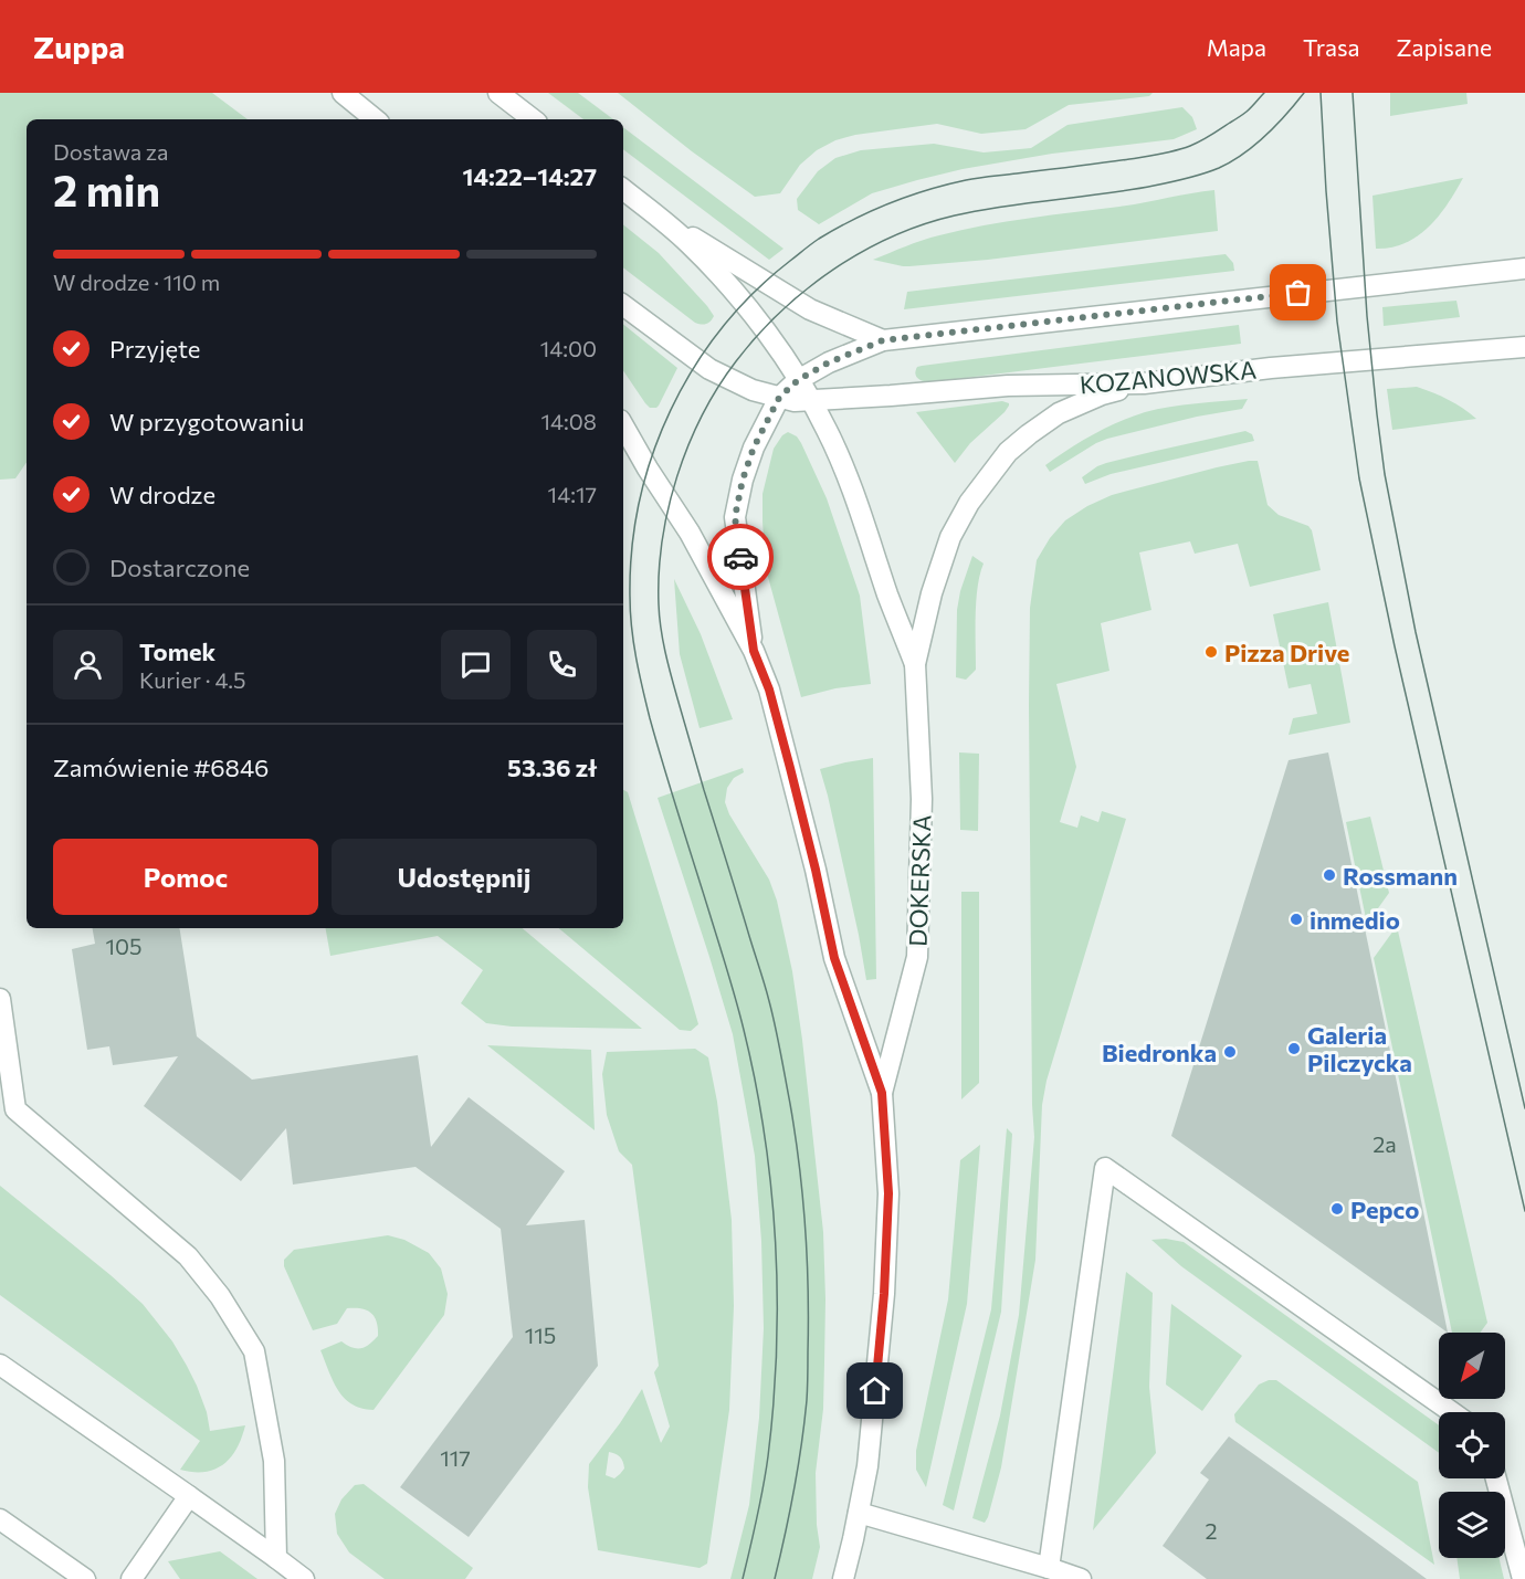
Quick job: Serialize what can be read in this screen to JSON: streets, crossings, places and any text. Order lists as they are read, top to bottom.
{
  "streets": {
    "street": ["KOZANOWSKA", "DOKERSKA"]
  },
  "crossings": [
    ["KOZANOWSKA", "DOKERSKA"]
  ],
  "places": [
    "Pizza Drive",
    "Rossmann",
    "inmedio",
    "Galeria Pilczycka",
    "Biedronka",
    "Pepco"
  ],
  "house_numbers": [
    "105",
    "2a",
    "115",
    "117",
    "2"
  ],
  "north": "bottom left",
  "page": {
    "header": "Zuppa",
    "nav": ["Mapa", "Trasa", "Zapisane"],
    "heading": ["2 min", "Dostawa za", "14:22–14:27"],
    "panel": [
      "Tomek",
      "Kurier · 4.5",
      "Zamówienie #6846",
      "53.36 zł"
    ],
    "bar": "W drodze · 110 m",
    "list": [
      ["Przyjęte", "14:00"],
      ["W przygotowaniu", "14:08"],
      ["W drodze", "14:17"],
      "Dostarczone"
    ],
    "buttons": ["Pomoc", "Udostępnij"]
  }
}
